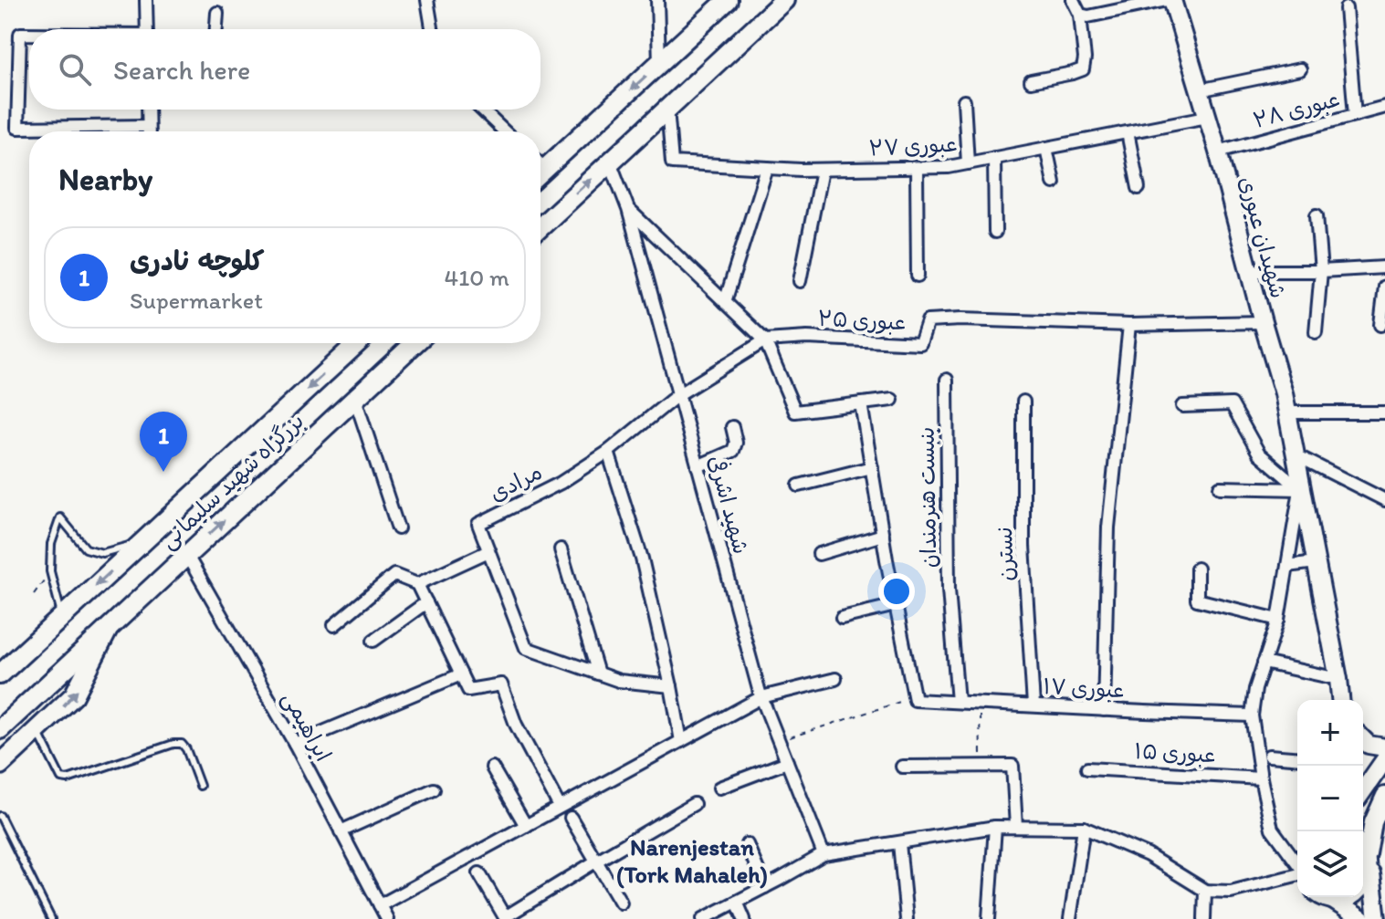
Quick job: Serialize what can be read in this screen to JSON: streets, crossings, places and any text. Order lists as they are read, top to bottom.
{
  "streets": {
    "main road": ["شهیدان عبوری", "بزرگراه شهید سلیمانی"],
    "street": [
      "عبوری ۲۸",
      "عبوری ۲۷",
      "عبوری ۲۵",
      "مرادی",
      "بنبست هنرمندان",
      "شهید اشرفی",
      "نسترن",
      "عبوری ۱۷",
      "ابراهیمی",
      "عبوری ۱۵"
    ]
  },
  "crossings": [
    ["عبوری ۲۸", "شهیدان عبوری"],
    ["عبوری ۲۷", "شهیدان عبوری"],
    ["شهیدان عبوری", "عبوری ۲۵"],
    ["شهیدان عبوری", "عبوری ۱۷"],
    ["شهیدان عبوری", "عبوری ۱۵"],
    ["عبوری ۲۵", "مرادی"],
    ["بزرگراه شهید سلیمانی", "ابراهیمی"],
    ["مرادی", "شهید اشرفی"],
    ["بنبست هنرمندان", "عبوری ۱۷"],
    ["نسترن", "عبوری ۱۷"]
  ],
  "districts": ["Narenjestan (Tork Mahaleh)"],
  "page": {
    "search": "Search here",
    "heading": "Nearby",
    "list": [
      {
        "mark": "1",
        "name": "کلوچه نادری",
        "note": "Supermarket",
        "value": "410 m"
      }
    ],
    "pins": "1",
    "map_buttons": ["+", "−"]
  }
}
